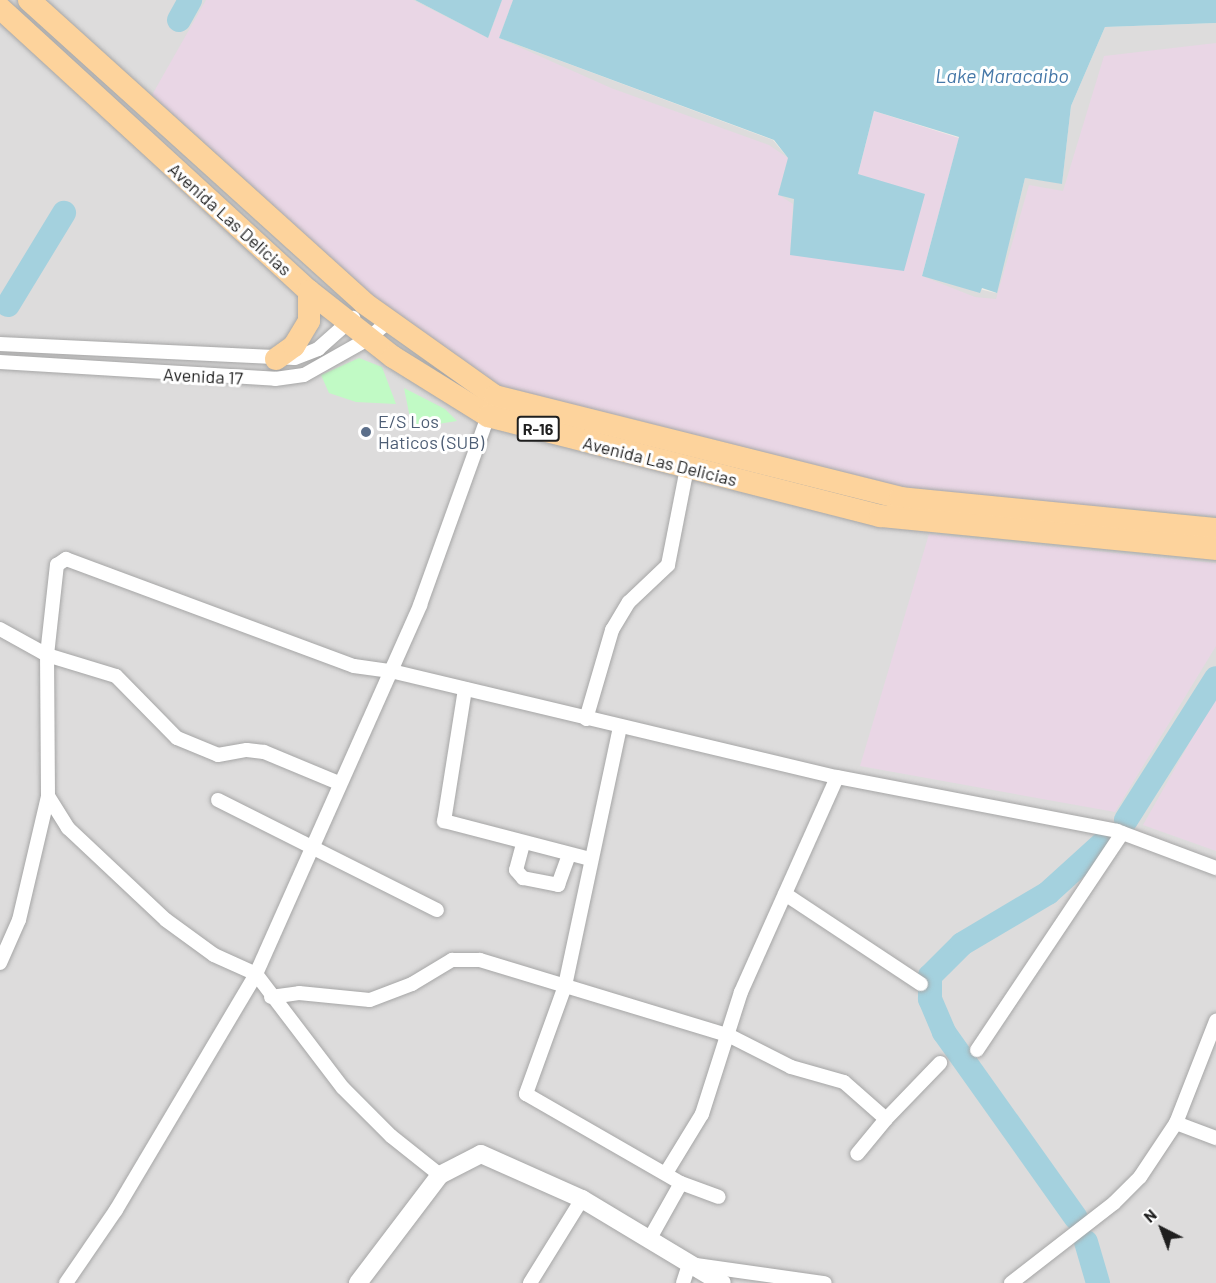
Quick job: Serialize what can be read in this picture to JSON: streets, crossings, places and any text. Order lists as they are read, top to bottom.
{
  "streets": {
    "main road": ["Avenida Las Delicias", "R-16"],
    "street": ["Avenida 17"]
  },
  "crossings": [
    ["Avenida Las Delicias", "Avenida 17"]
  ],
  "water": ["Lake Maracaibo"],
  "places": ["E/S Los Haticos (SUB)"],
  "north": "top left"
}
